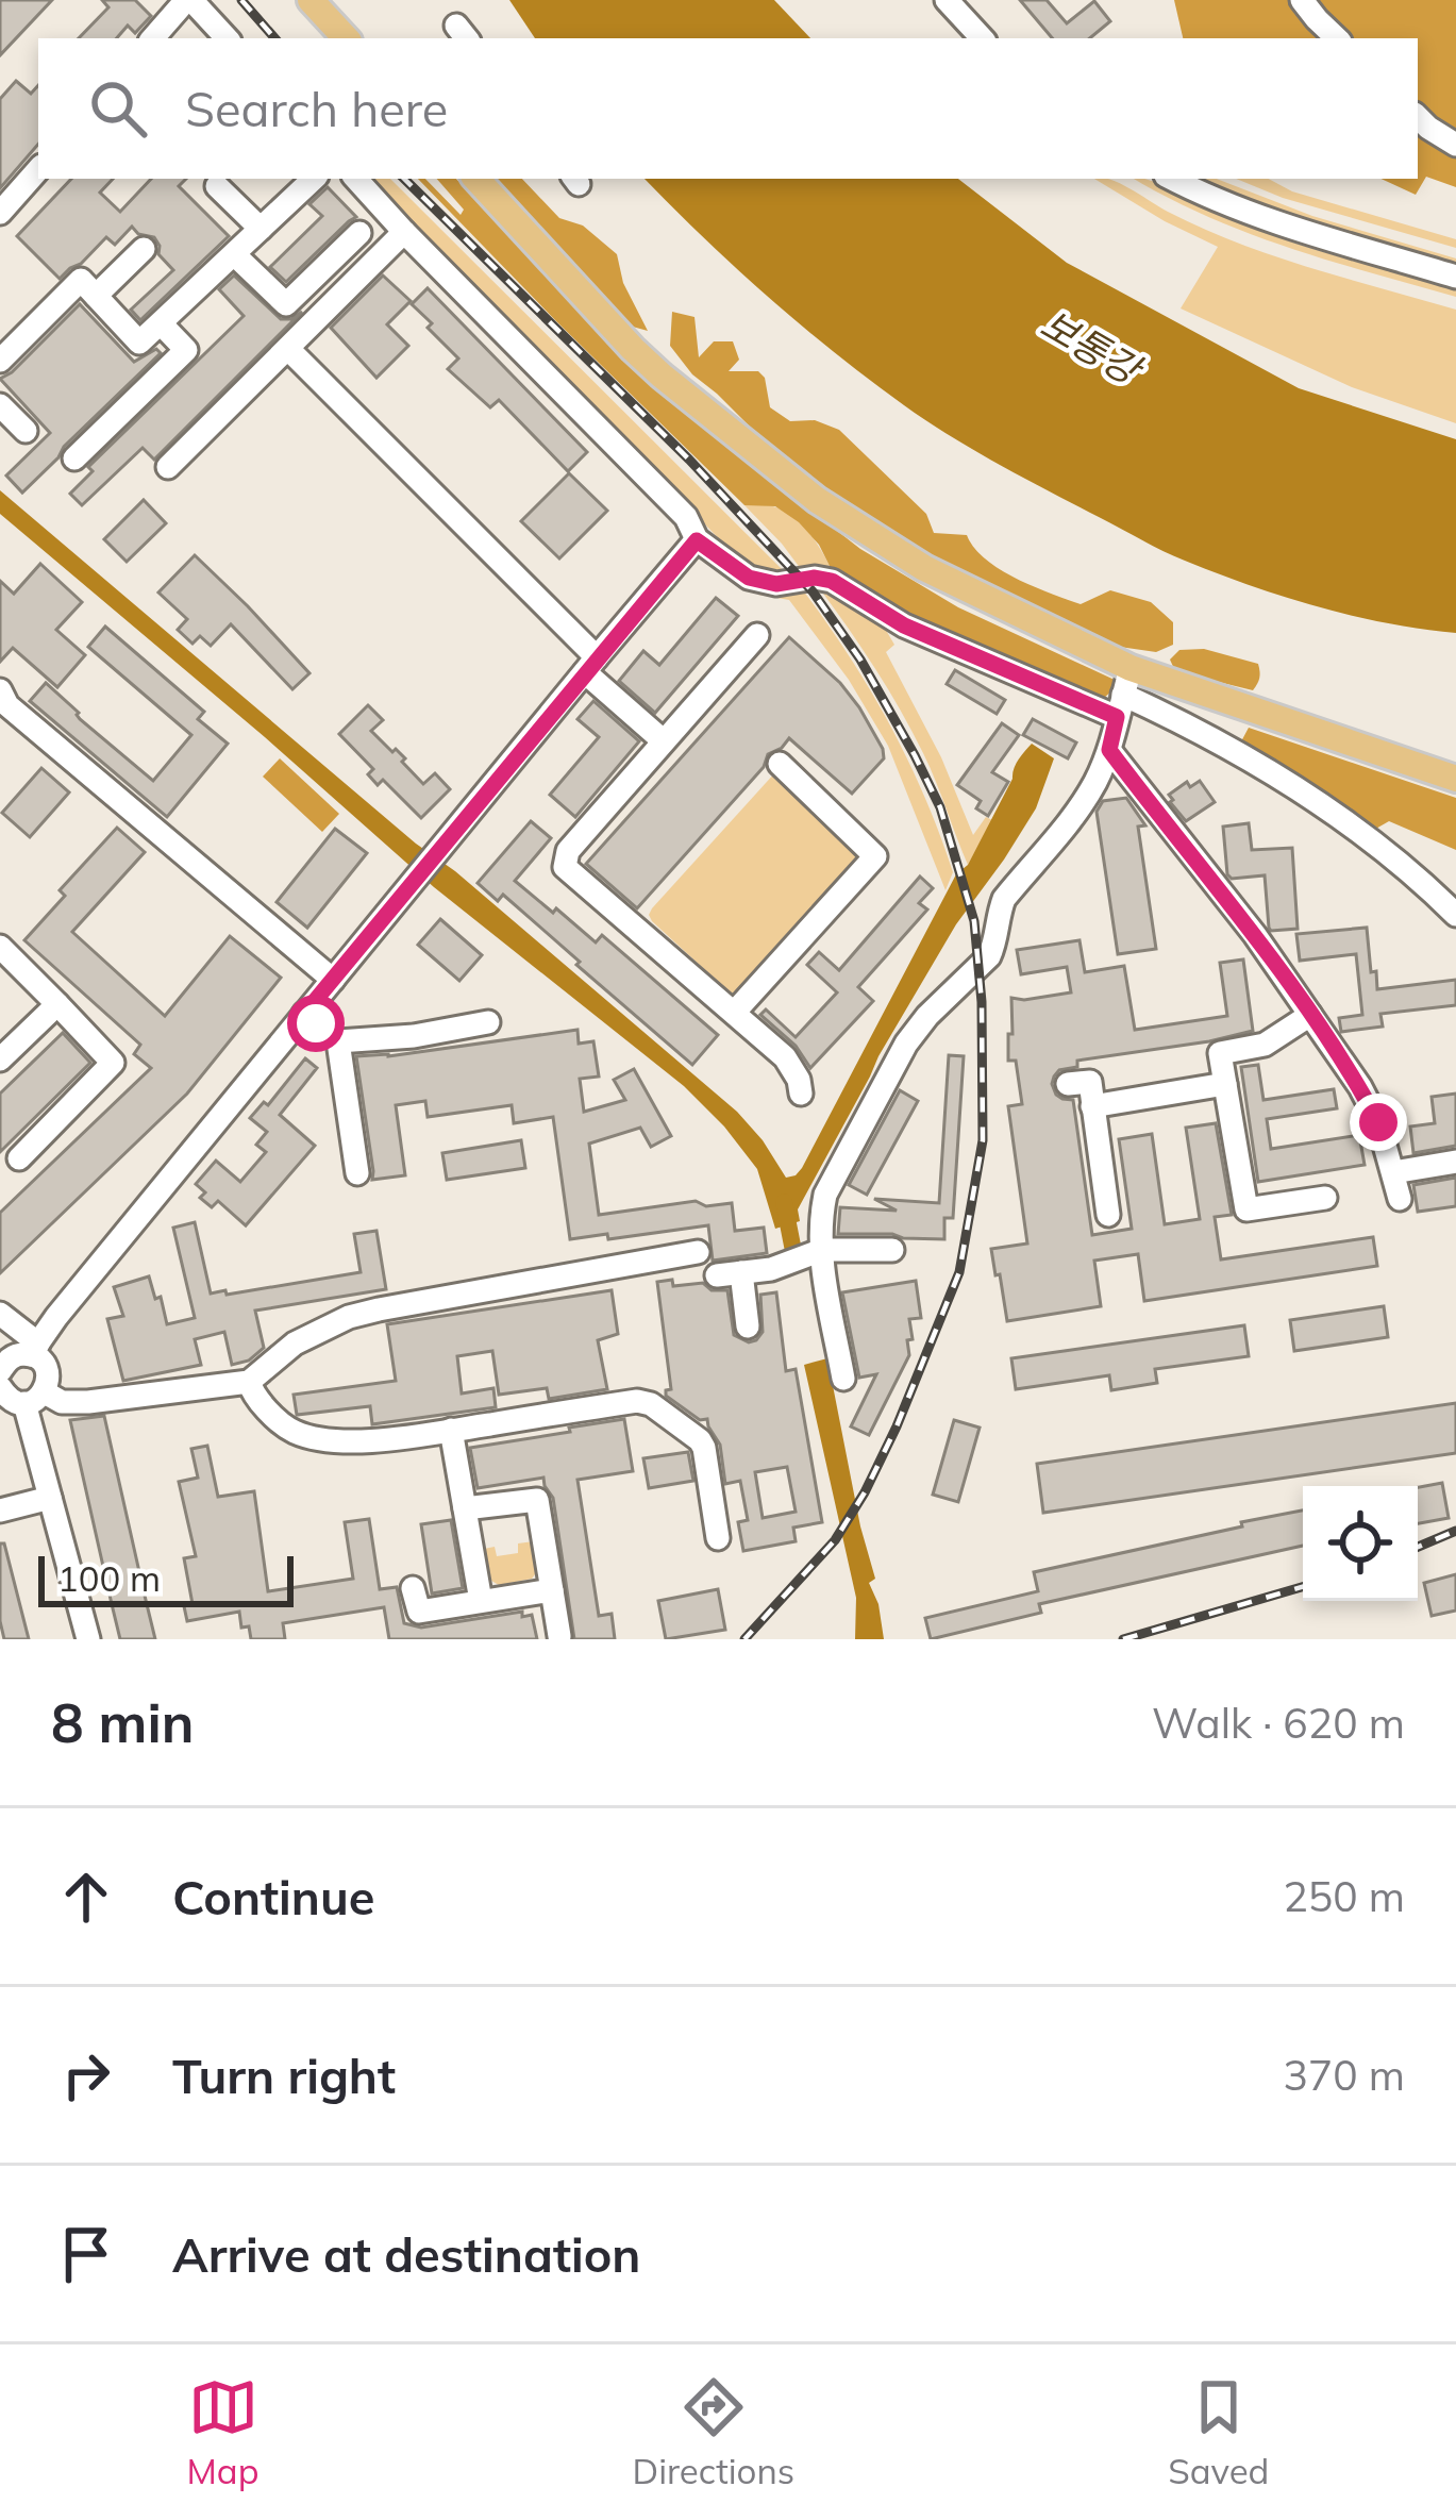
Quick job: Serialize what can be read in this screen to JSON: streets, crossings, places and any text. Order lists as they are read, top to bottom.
{
  "water": ["보통강"],
  "scale_bar": "100 m",
  "page": {
    "search": "Search here",
    "scale": "100 m",
    "heading": ["8 min", "Walk · 620 m"],
    "list": [
      ["Continue", "250 m"],
      ["Turn right", "370 m"],
      "Arrive at destination"
    ],
    "nav": ["Map", "Directions", "Saved"]
  }
}
